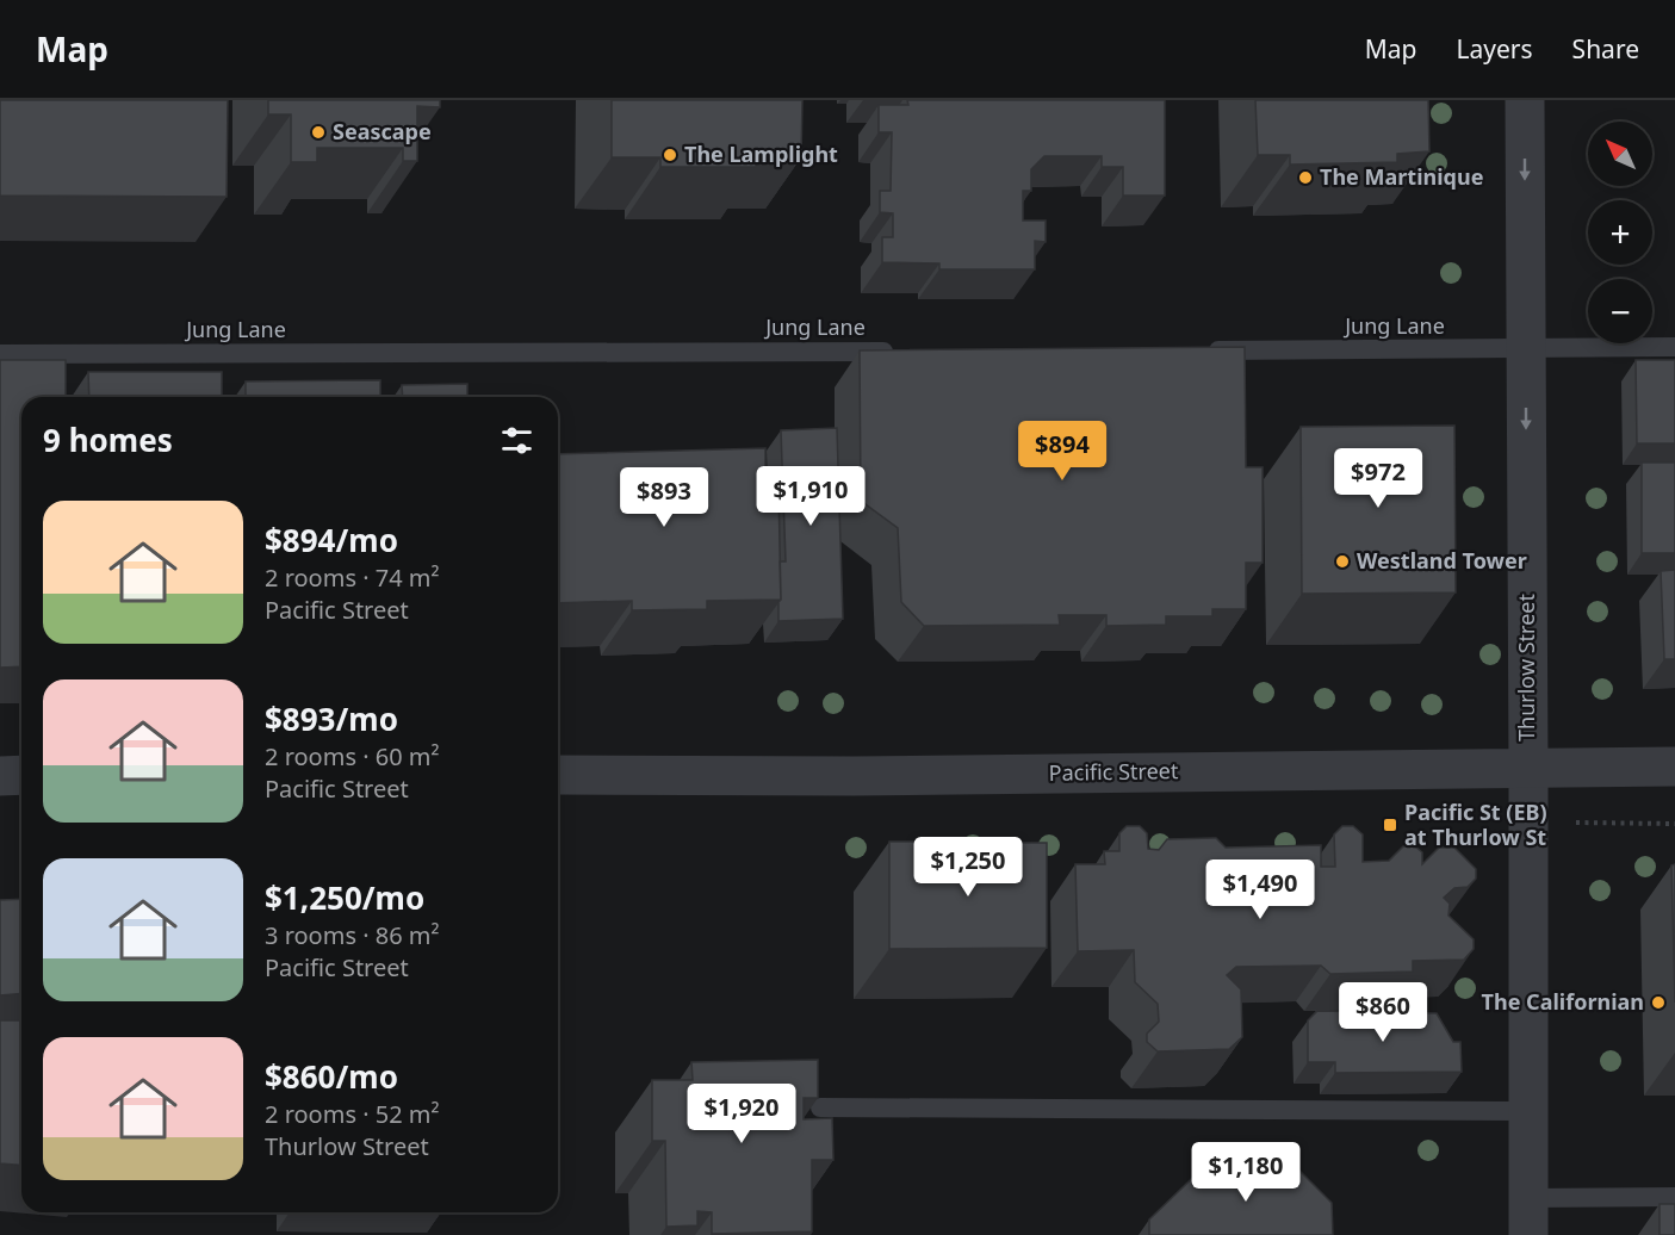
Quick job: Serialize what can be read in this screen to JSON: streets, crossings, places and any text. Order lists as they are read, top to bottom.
{
  "streets": {
    "street": ["Thurlow Street", "Pacific Street"],
    "lane": ["Jung Lane"]
  },
  "crossings": [
    ["Jung Lane", "Thurlow Street"],
    ["Thurlow Street", "Pacific Street"]
  ],
  "one_way": ["Thurlow Street"],
  "places": {
    "other": [
      "Seascape",
      "The Lamplight",
      "The Martinique",
      "Westland Tower",
      "The Californian"
    ],
    "transit": ["Pacific St (EB) at Thurlow St"]
  },
  "north": "top left",
  "page": {
    "header": "Map",
    "nav": ["Map", "Layers", "Share"],
    "map_buttons": ["+", "−"],
    "heading": "9 homes",
    "price": [
      "$894",
      "$972",
      "$1,910",
      "$893",
      "$1,250",
      "$1,490",
      "$860",
      "$1,920",
      "$1,180"
    ],
    "list": [
      {
        "name": "$894/mo",
        "note": "2 rooms · 74 m² · Pacific Street"
      },
      {
        "name": "$893/mo",
        "note": "2 rooms · 60 m² · Pacific Street"
      },
      {
        "name": "$1,250/mo",
        "note": "3 rooms · 86 m² · Pacific Street"
      },
      {
        "name": "$860/mo",
        "note": "2 rooms · 52 m² · Thurlow Street"
      }
    ]
  }
}
